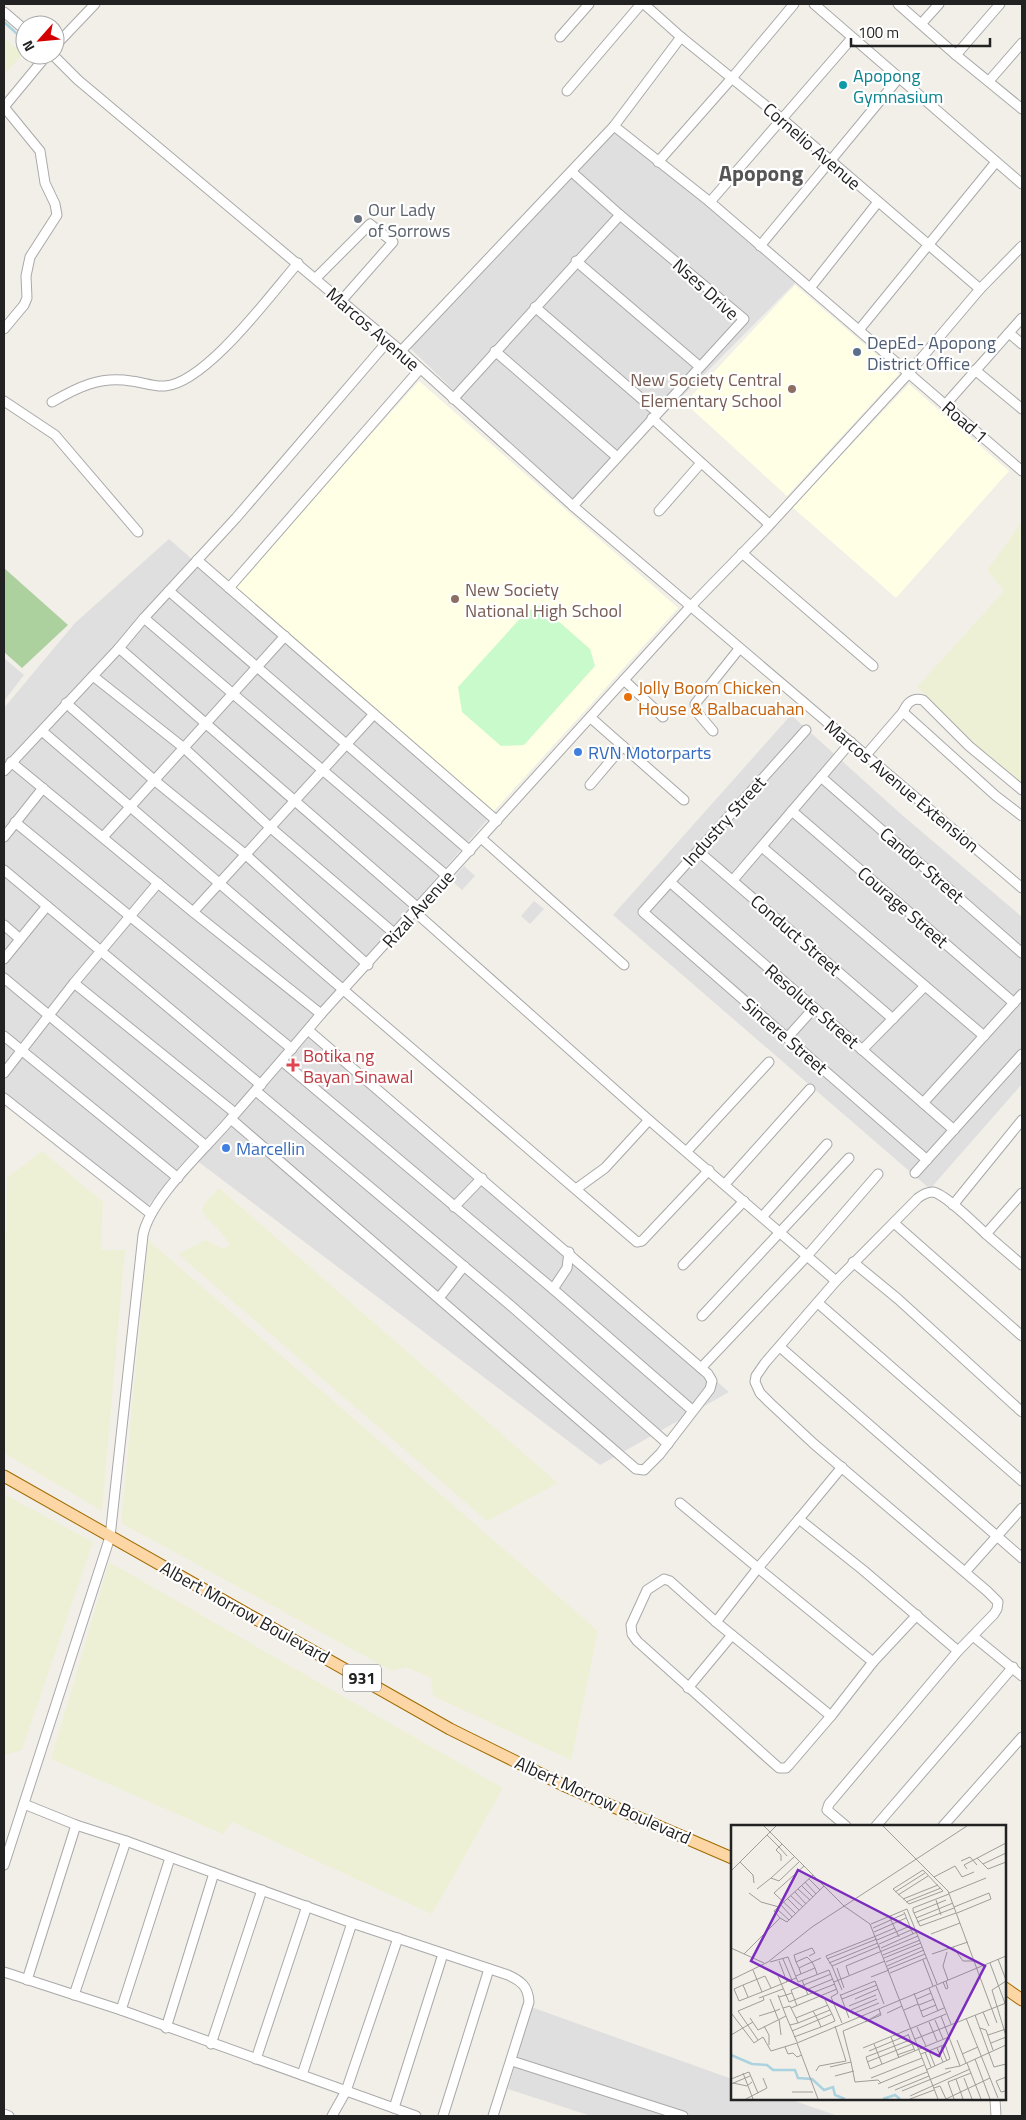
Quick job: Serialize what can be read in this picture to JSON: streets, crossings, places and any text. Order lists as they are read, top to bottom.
{
  "streets": {
    "main road": ["Albert Morrow Boulevard", "931"],
    "street": [
      "Cornelio Avenue",
      "Nses Drive",
      "Marcos Avenue",
      "Road 1",
      "Marcos Avenue Extension",
      "Industry Street",
      "Candor Street",
      "Courage Street",
      "Rizal Avenue",
      "Conduct Street",
      "Resolute Street",
      "Sincere Street"
    ]
  },
  "crossings": [
    ["Cornelio Avenue", "Rizal Avenue"],
    ["Nses Drive", "Marcos Avenue"],
    ["Marcos Avenue", "Marcos Avenue Extension"],
    ["Marcos Avenue", "Rizal Avenue"],
    ["Road 1", "Rizal Avenue"],
    ["Marcos Avenue Extension", "Rizal Avenue"],
    ["Industry Street", "Conduct Street"],
    ["Industry Street", "Resolute Street"],
    ["Industry Street", "Sincere Street"],
    ["Rizal Avenue", "Albert Morrow Boulevard"]
  ],
  "districts": ["Apopong"],
  "places": {
    "other": [
      "Apopong Gymnasium",
      "Our Lady of Sorrows",
      "DepEd- Apopong District Office",
      "New Society Central Elementary School",
      "New Society National High School",
      "Jolly Boom Chicken House & Balbacuahan",
      "RVN Motorparts",
      "Marcellin"
    ],
    "health": ["Botika ng Bayan Sinawal"]
  },
  "scale_bar": "100 m",
  "north": "bottom left"
}
